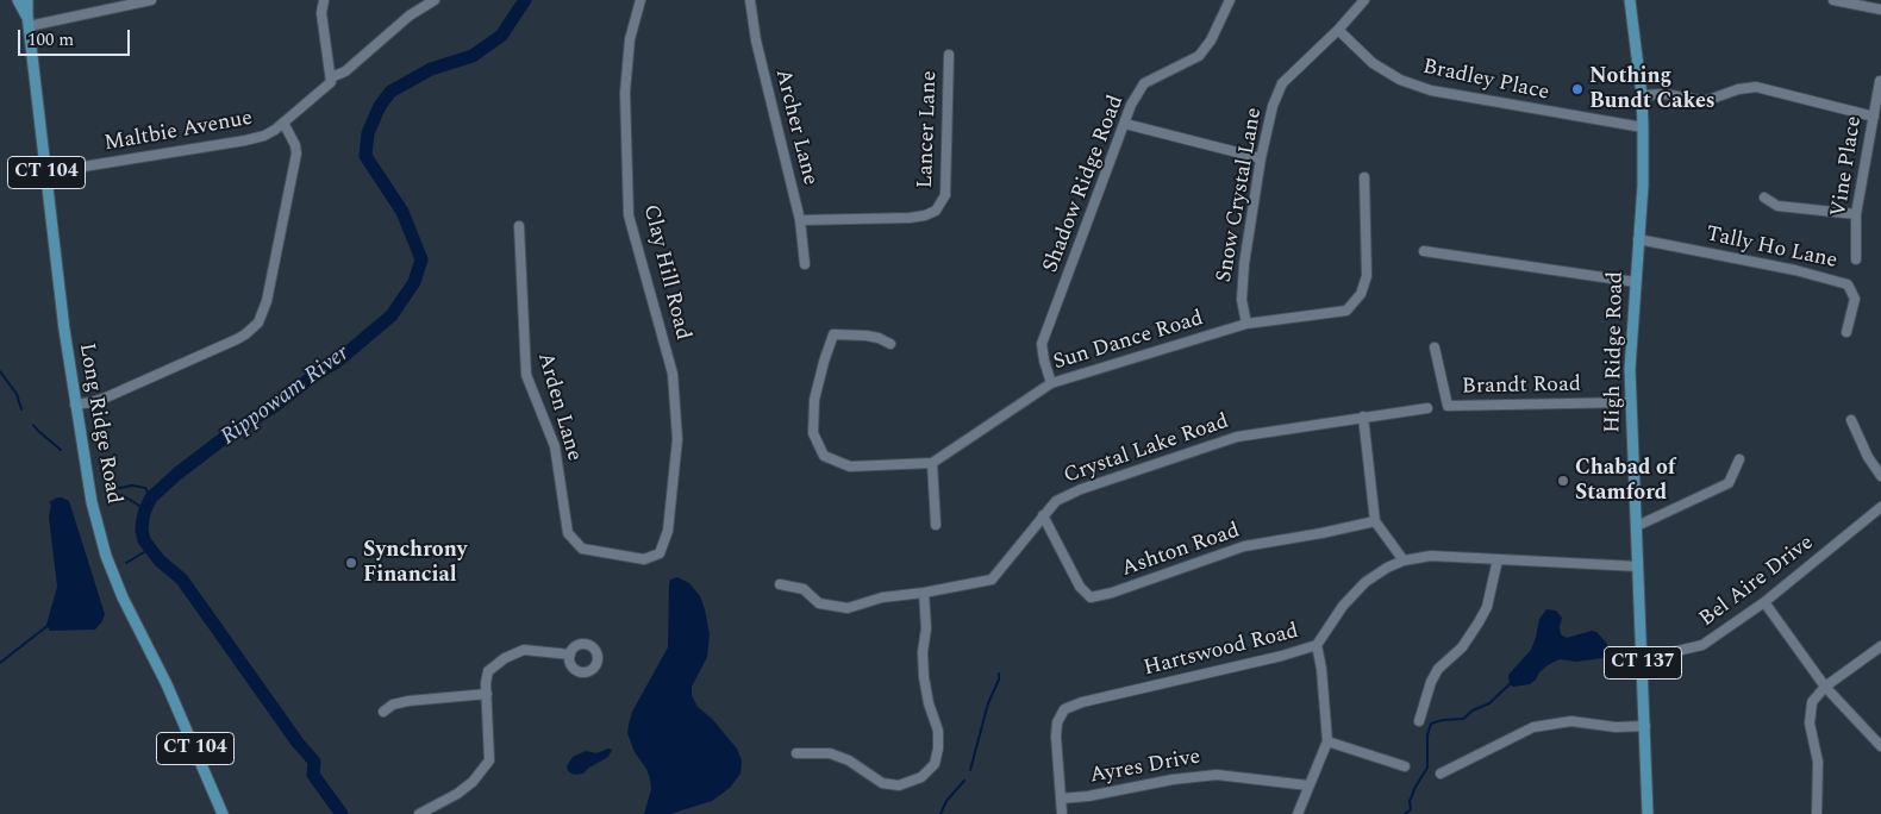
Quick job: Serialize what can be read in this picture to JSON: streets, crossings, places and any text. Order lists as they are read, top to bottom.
{
  "streets": {
    "main road": [
      "CT 104",
      "High Ridge Road",
      "Long Ridge Road",
      "CT 137"
    ],
    "street": [
      "Bradley Place",
      "Archer Lane",
      "Lancer Lane",
      "Maltbie Avenue",
      "Vine Place",
      "Shadow Ridge Road",
      "Snow Crystal Lane",
      "Tally Ho Lane",
      "Clay Hill Road",
      "Sun Dance Road",
      "Brandt Road",
      "Arden Lane",
      "Crystal Lake Road",
      "Ashton Road",
      "Bel Aire Drive",
      "Hartswood Road",
      "Ayres Drive"
    ]
  },
  "crossings": [
    ["Bradley Place", "Snow Crystal Lane"],
    ["Bradley Place", "High Ridge Road"],
    ["Archer Lane", "Lancer Lane"],
    ["Maltbie Avenue", "Long Ridge Road"],
    ["Shadow Ridge Road", "Sun Dance Road"],
    ["Snow Crystal Lane", "Sun Dance Road"],
    ["Tally Ho Lane", "High Ridge Road"],
    ["Clay Hill Road", "Arden Lane"],
    ["High Ridge Road", "Brandt Road"],
    ["High Ridge Road", "Bel Aire Drive"],
    ["High Ridge Road", "Hartswood Road"],
    ["Crystal Lake Road", "Ashton Road"],
    ["Hartswood Road", "Ayres Drive"]
  ],
  "water": ["Rippowam River"],
  "places": ["Nothing Bundt Cakes", "Chabad of Stamford", "Synchrony Financial"],
  "scale_bar": "100 m"
}
